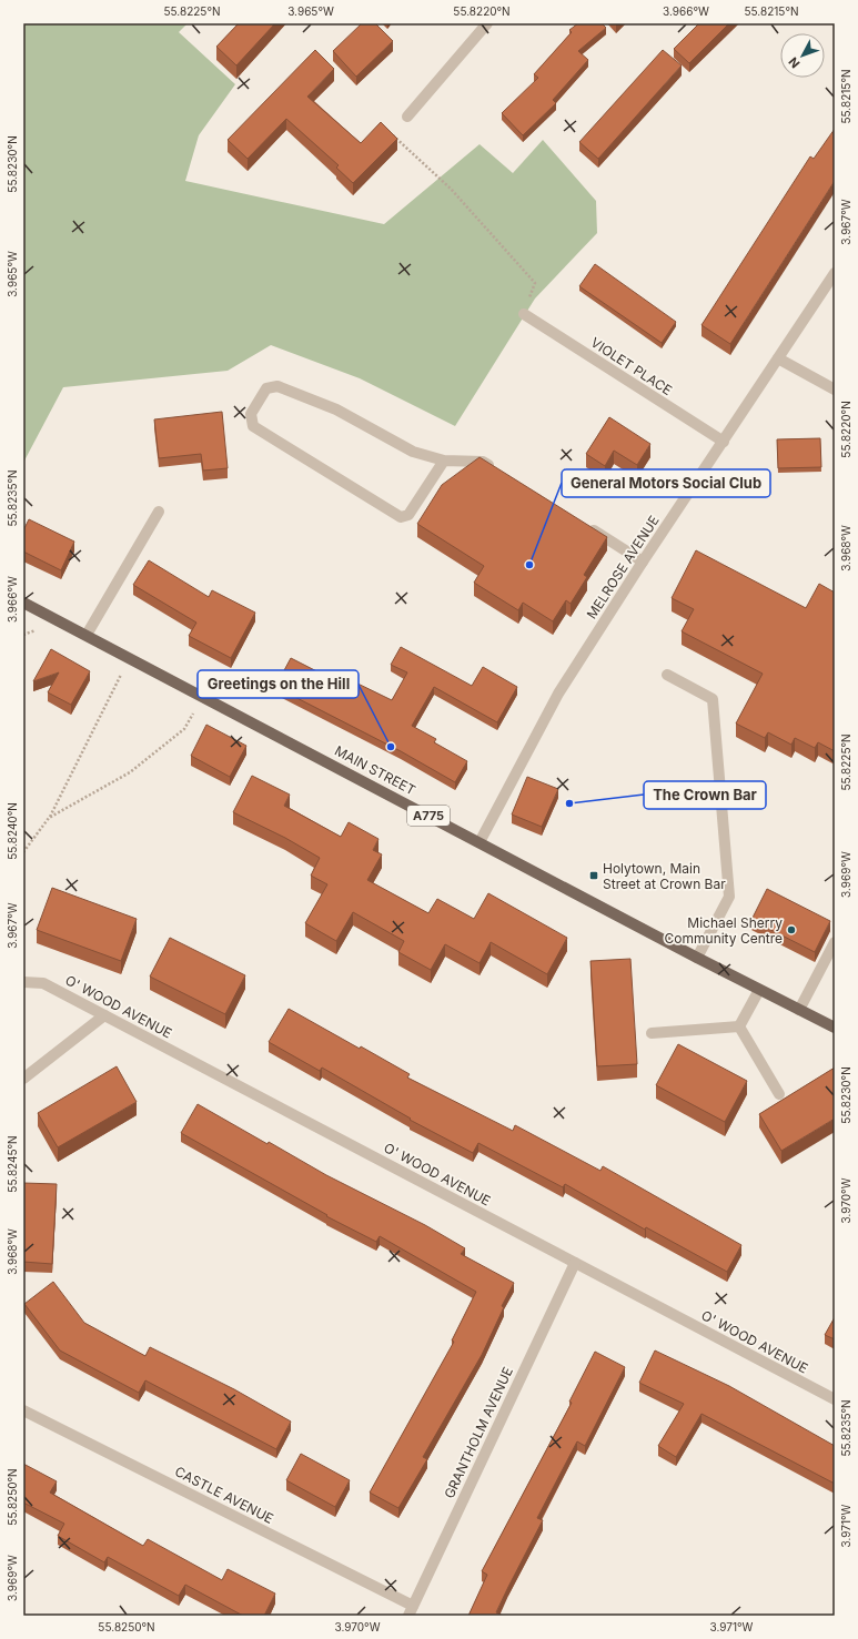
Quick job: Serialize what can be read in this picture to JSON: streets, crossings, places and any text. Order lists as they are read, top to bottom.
{
  "streets": {
    "main road": ["MAIN STREET", "A775"],
    "street": [
      "VIOLET PLACE",
      "MELROSE AVENUE",
      "O' WOOD AVENUE",
      "GRANTHOLM AVENUE",
      "CASTLE AVENUE"
    ]
  },
  "crossings": [
    ["VIOLET PLACE", "MELROSE AVENUE"],
    ["MELROSE AVENUE", "MAIN STREET"],
    ["O' WOOD AVENUE", "GRANTHOLM AVENUE"],
    ["GRANTHOLM AVENUE", "CASTLE AVENUE"]
  ],
  "places": {
    "other": [
      "General Motors Social Club",
      "Greetings on the Hill",
      "The Crown Bar",
      "Michael Sherry Community Centre"
    ],
    "transit": ["Holytown, Main Street at Crown Bar"]
  },
  "north": "bottom left",
  "coordinates": [
    "55.8225°N",
    "3.965°W",
    "55.8220°N",
    "3.966°W",
    "55.8215°N",
    "55.8230°N",
    "3.967°W",
    "55.8235°N",
    "3.968°W",
    "55.8240°N",
    "3.969°W",
    "55.8245°N",
    "3.970°W",
    "55.8250°N",
    "3.971°W"
  ]
}
